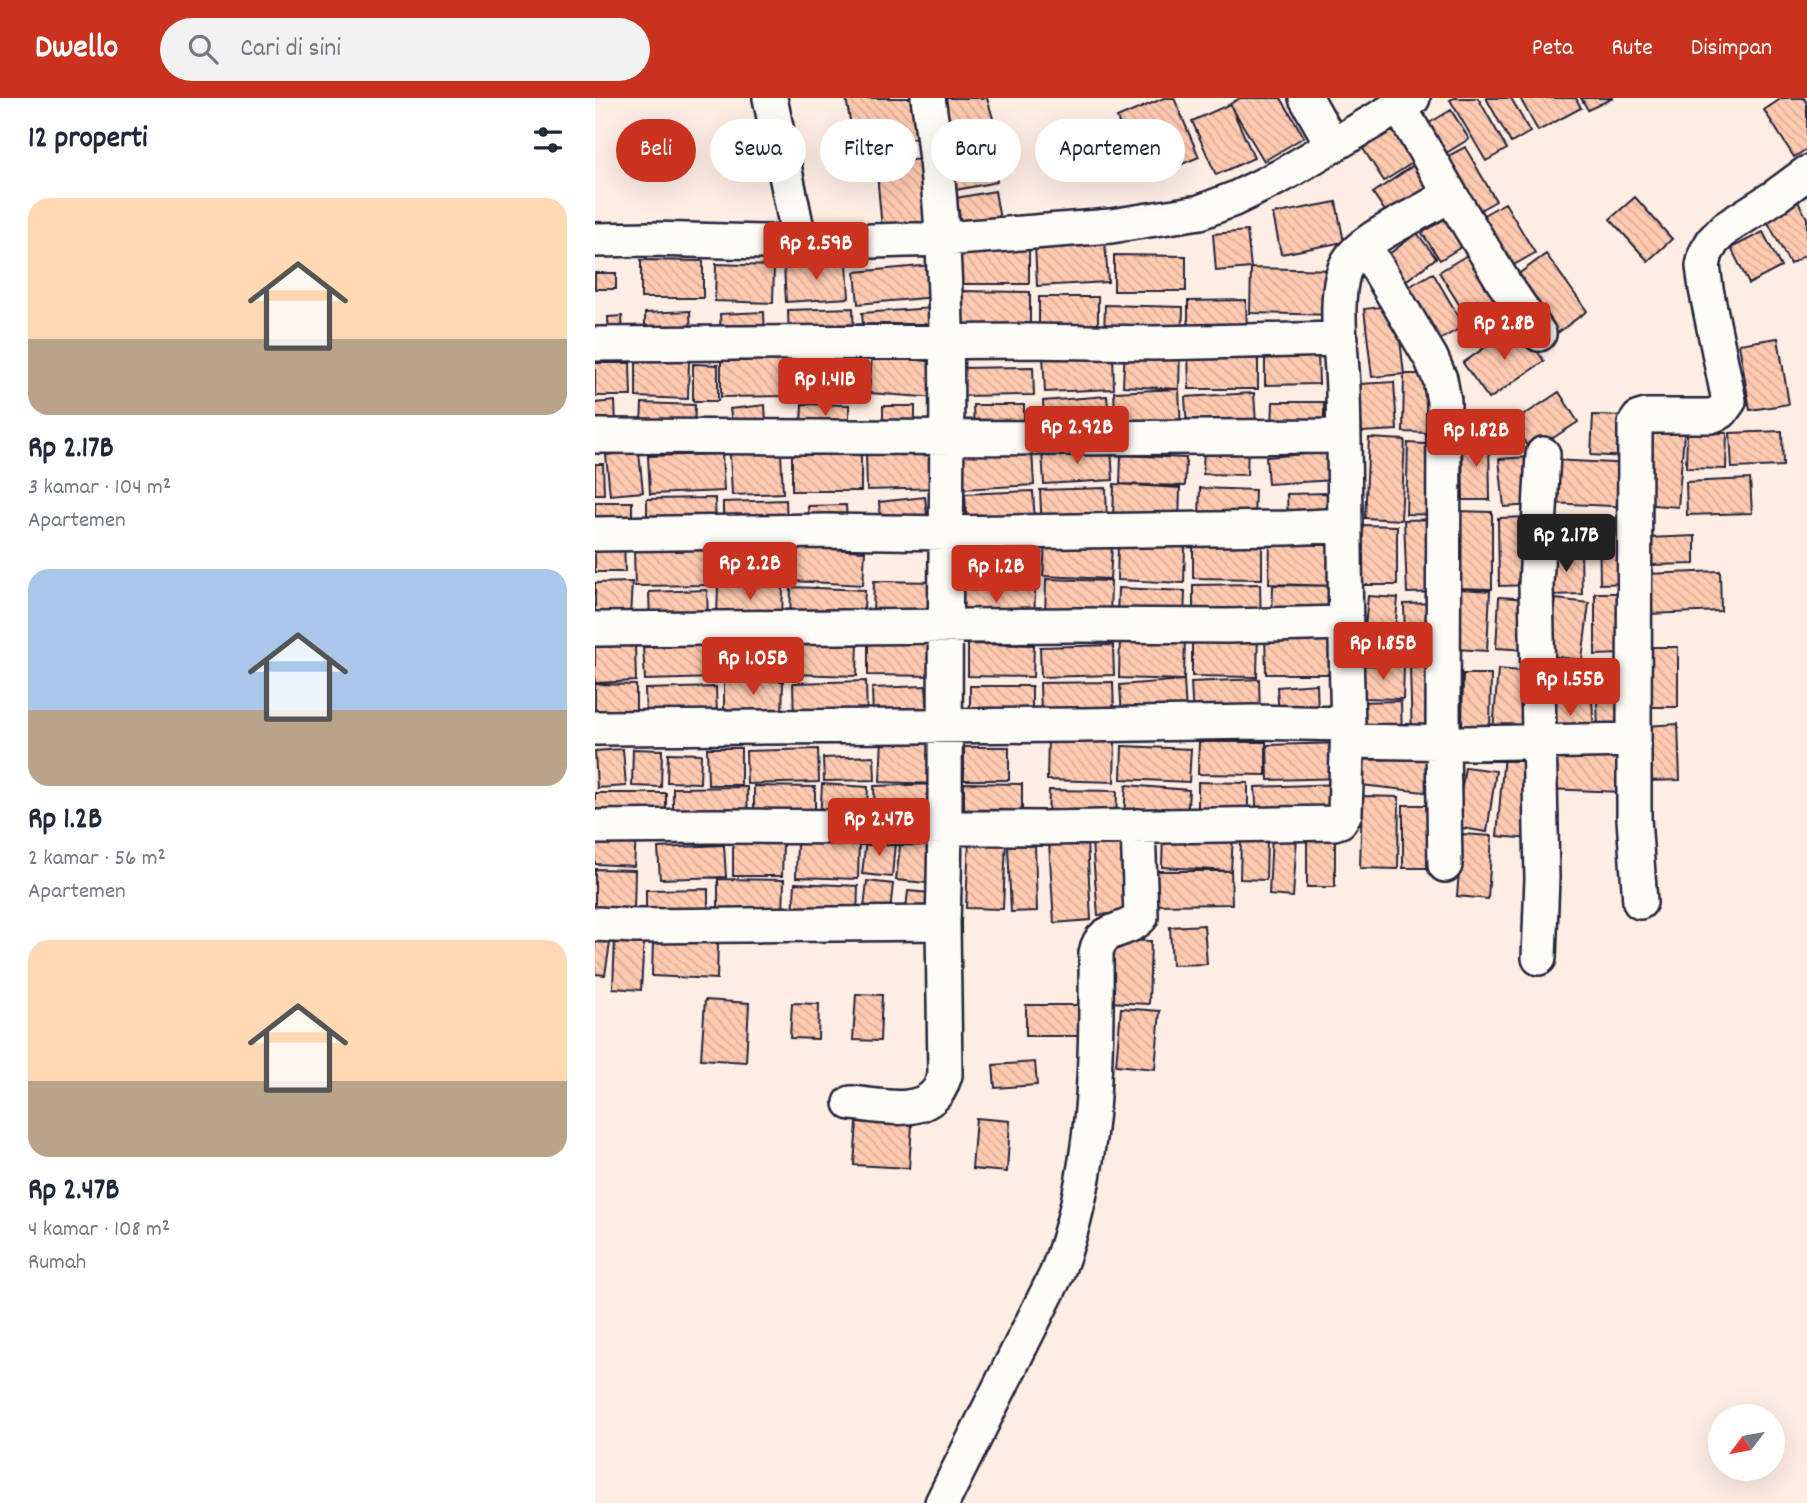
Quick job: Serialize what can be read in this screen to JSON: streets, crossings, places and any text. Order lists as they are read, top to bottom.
{
  "north": "bottom left",
  "page": {
    "header": "Dwello",
    "search": "Cari di sini",
    "nav": ["Peta", "Rute", "Disimpan"],
    "heading": "12 properti",
    "chip": [
      "Beli",
      "Sewa",
      "Filter",
      "Baru",
      "Apartemen"
    ],
    "list": [
      {
        "name": "Rp 2.17B",
        "note": "3 kamar · 104 m² · Apartemen"
      },
      {
        "name": "Rp 1.2B",
        "note": "2 kamar · 56 m² · Apartemen"
      },
      {
        "name": "Rp 2.47B",
        "note": "4 kamar · 108 m² · Rumah"
      }
    ],
    "price": [
      "Rp 2.59B",
      "Rp 2.8B",
      "Rp 1.41B",
      "Rp 2.92B",
      "Rp 1.82B",
      "Rp 2.17B",
      "Rp 2.2B",
      "Rp 1.2B",
      "Rp 1.85B",
      "Rp 1.05B",
      "Rp 1.55B",
      "Rp 2.47B"
    ]
  }
}
